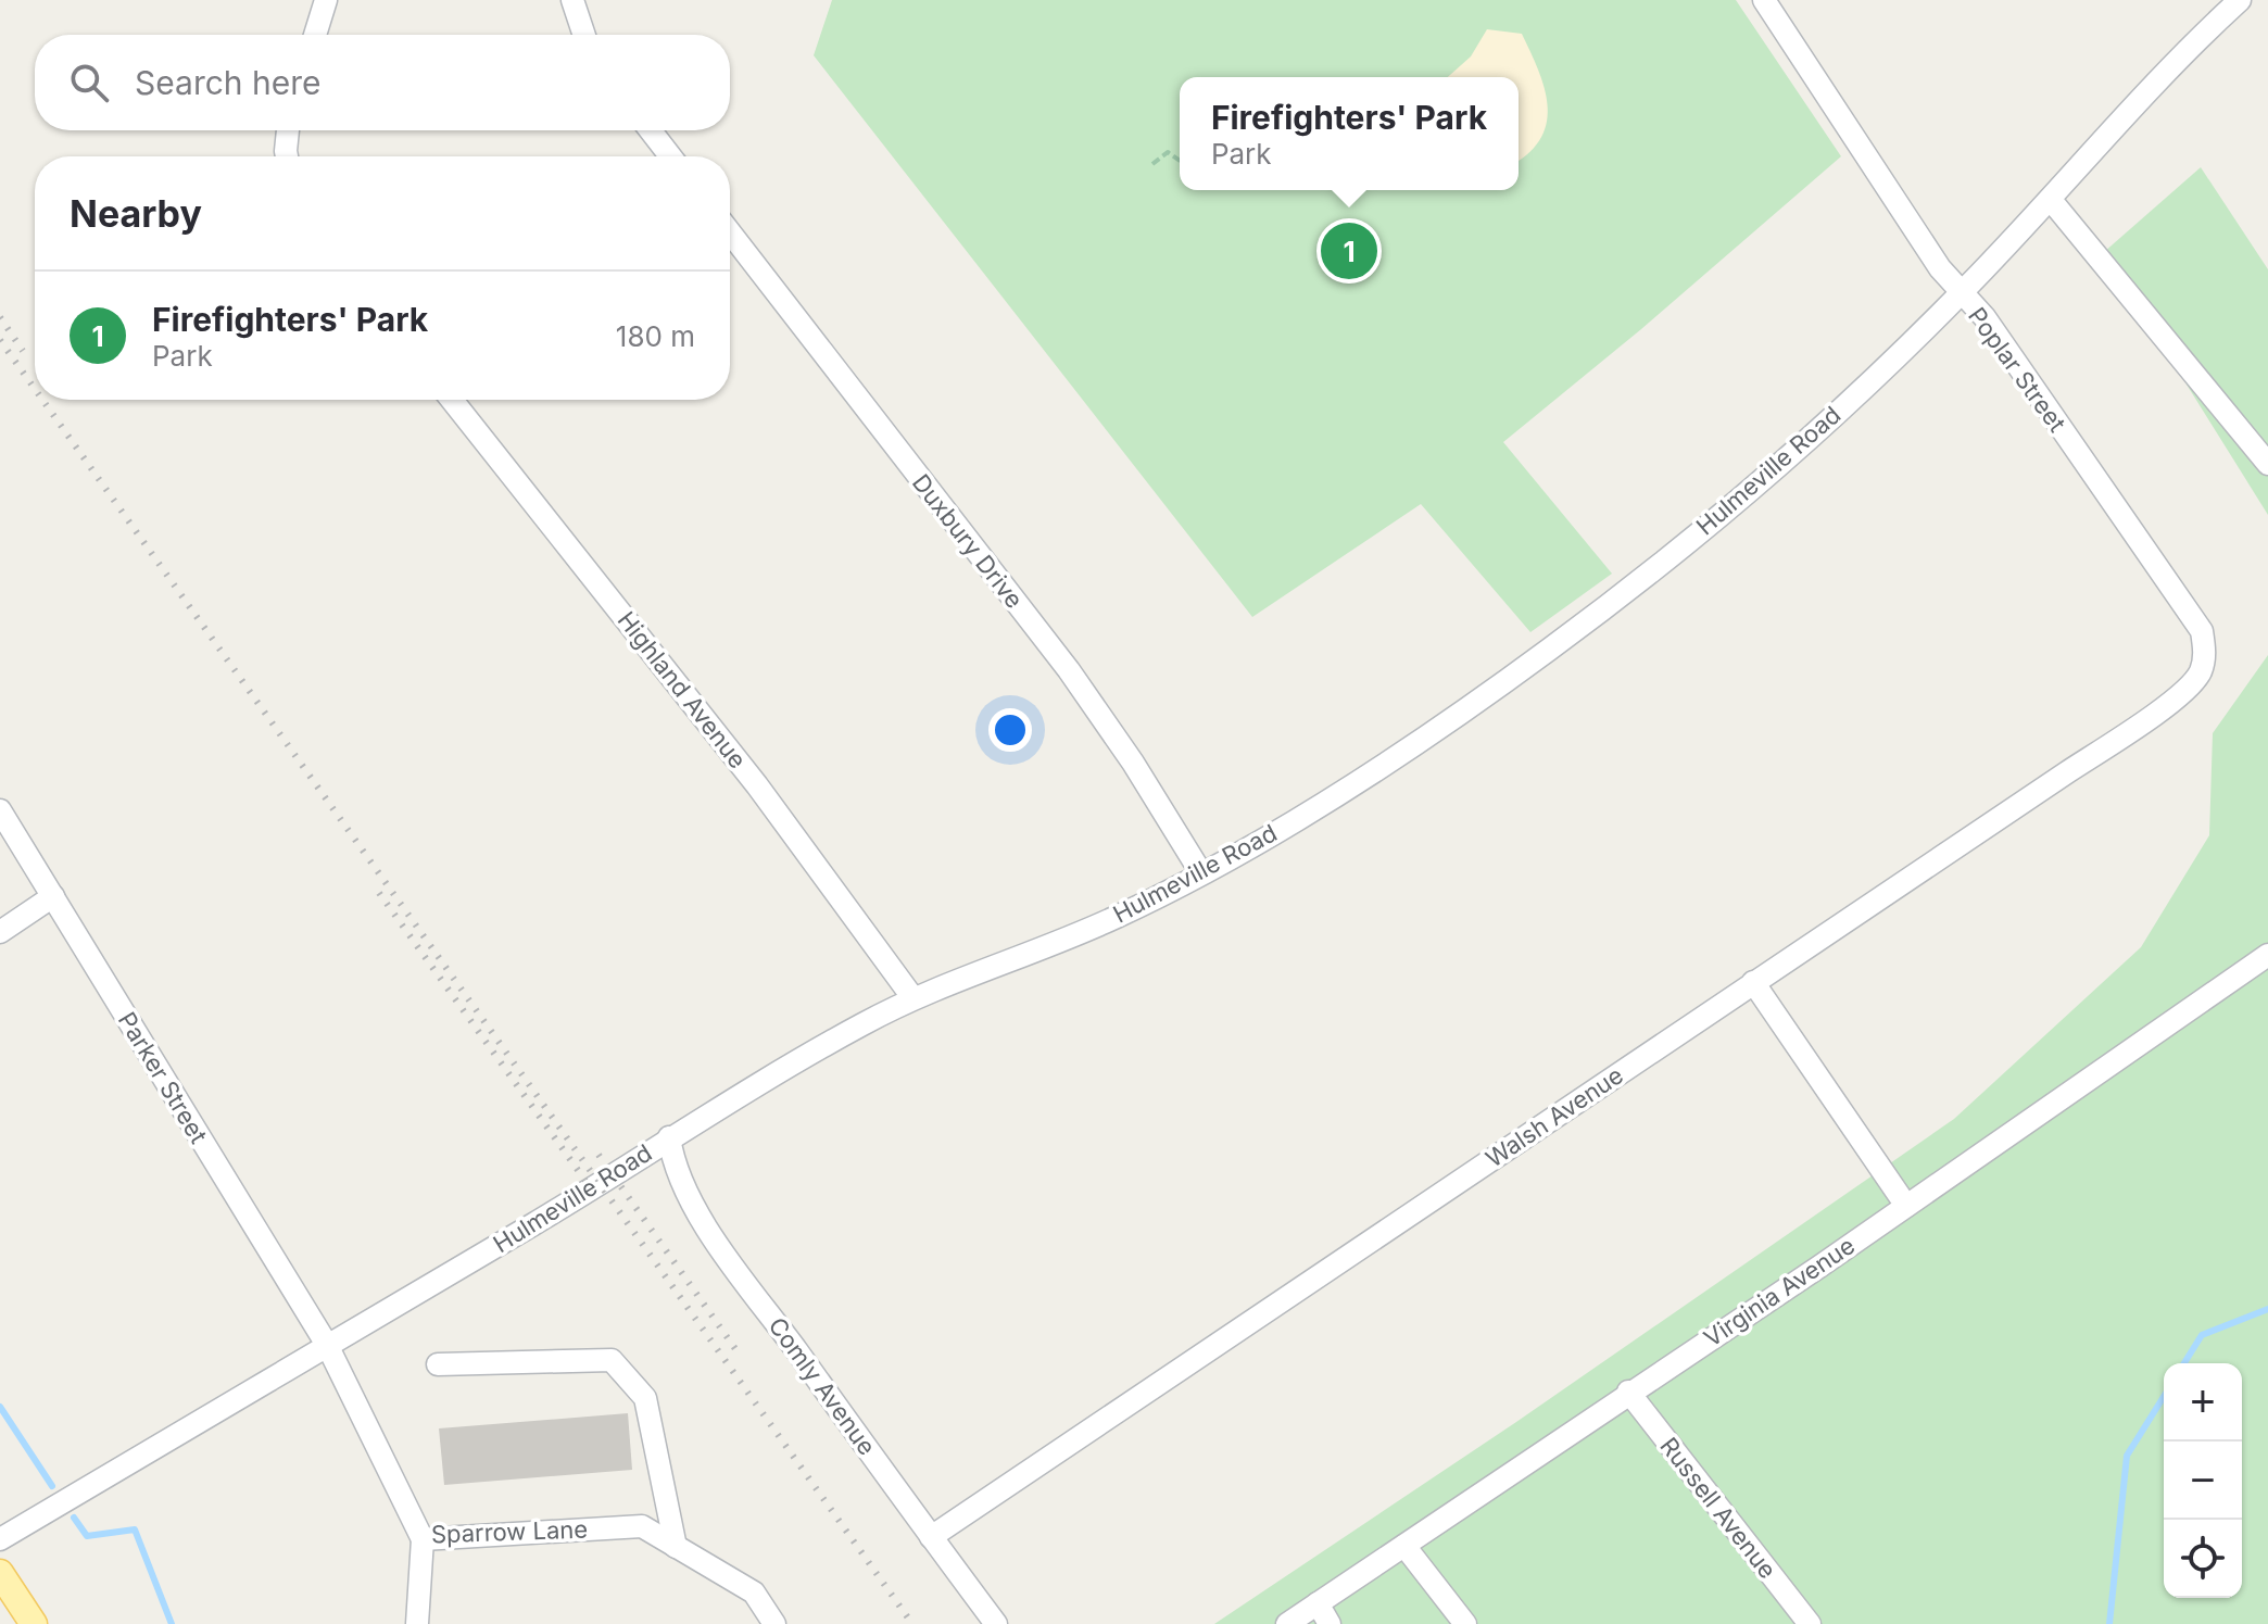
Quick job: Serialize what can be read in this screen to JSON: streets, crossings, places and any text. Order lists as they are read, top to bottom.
{
  "streets": {
    "street": [
      "Poplar Street",
      "Hulmeville Road",
      "Duxbury Drive",
      "Highland Avenue",
      "Parker Street",
      "Walsh Avenue",
      "Virginia Avenue",
      "Comly Avenue",
      "Russell Avenue",
      "Sparrow Lane"
    ]
  },
  "crossings": [
    ["Poplar Street", "Hulmeville Road"],
    ["Poplar Street", "Walsh Avenue"],
    ["Hulmeville Road", "Duxbury Drive"],
    ["Hulmeville Road", "Highland Avenue"],
    ["Hulmeville Road", "Parker Street"],
    ["Hulmeville Road", "Comly Avenue"],
    ["Hulmeville Road", "Sparrow Lane"],
    ["Parker Street", "Sparrow Lane"],
    ["Walsh Avenue", "Comly Avenue"],
    ["Virginia Avenue", "Russell Avenue"]
  ],
  "page": {
    "search": "Search here",
    "popup": ["Firefighters' Park", "Park"],
    "heading": "Nearby",
    "pins": "1",
    "list": [
      {
        "mark": "1",
        "name": "Firefighters' Park",
        "note": "Park",
        "value": "180 m"
      }
    ],
    "map_buttons": ["+", "−"]
  }
}
